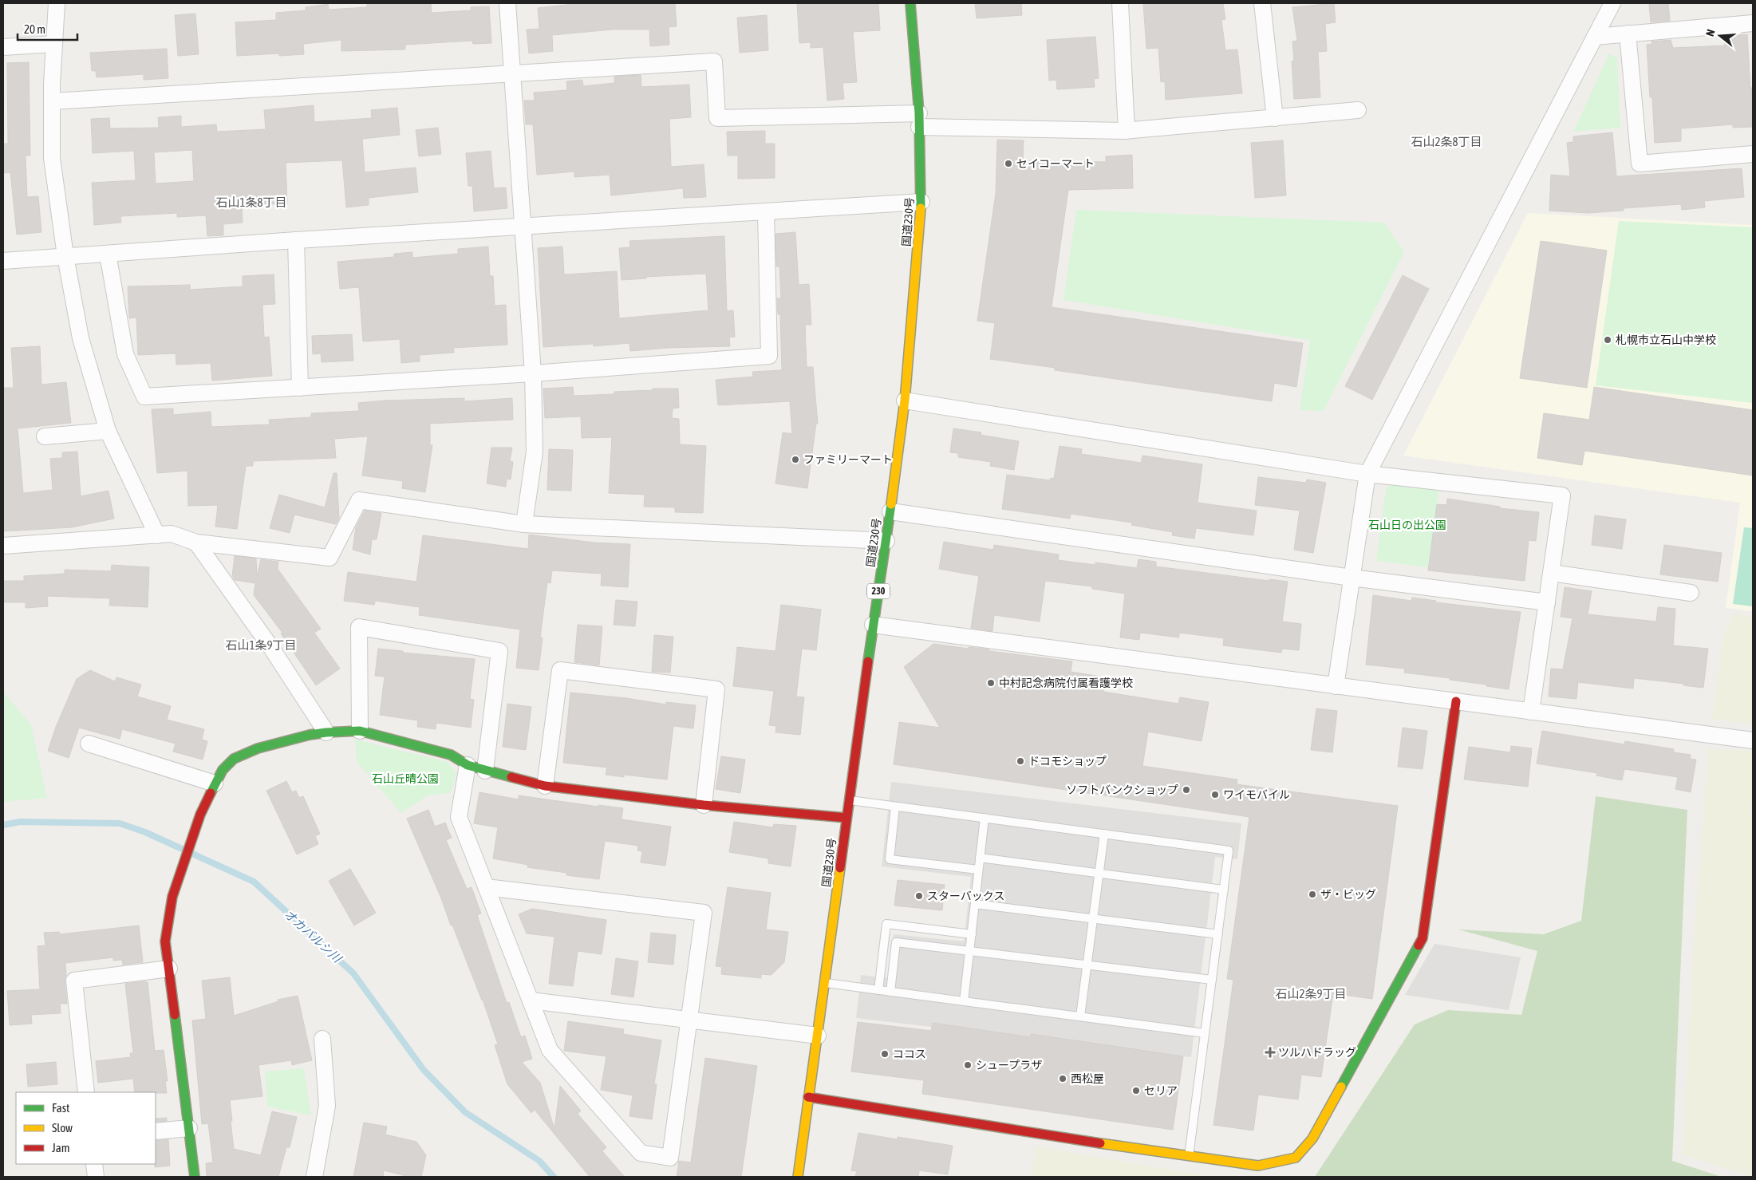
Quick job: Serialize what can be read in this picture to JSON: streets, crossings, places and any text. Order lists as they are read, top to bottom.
{
  "streets": {
    "main road": ["国道230号", "230"]
  },
  "districts": [
    "石山2条8丁目",
    "石山1条8丁目",
    "石山1条9丁目",
    "石山2条9丁目"
  ],
  "water": ["オカバルシ川"],
  "parks": ["石山日の出公園", "石山丘晴公園"],
  "places": {
    "other": [
      "セイコーマート",
      "札幌市立石山中学校",
      "ファミリーマート",
      "中村記念病院付属看護学校",
      "ドコモショップ",
      "ソフトバンクショップ",
      "ワイモバイル",
      "ザ・ビッグ",
      "スターバックス",
      "ココス",
      "シュープラザ",
      "西松屋",
      "セリア"
    ],
    "health": ["ツルハドラッグ"]
  },
  "legend": ["Fast", "Slow", "Jam"],
  "scale_bar": "20 m",
  "north": "left"
}
